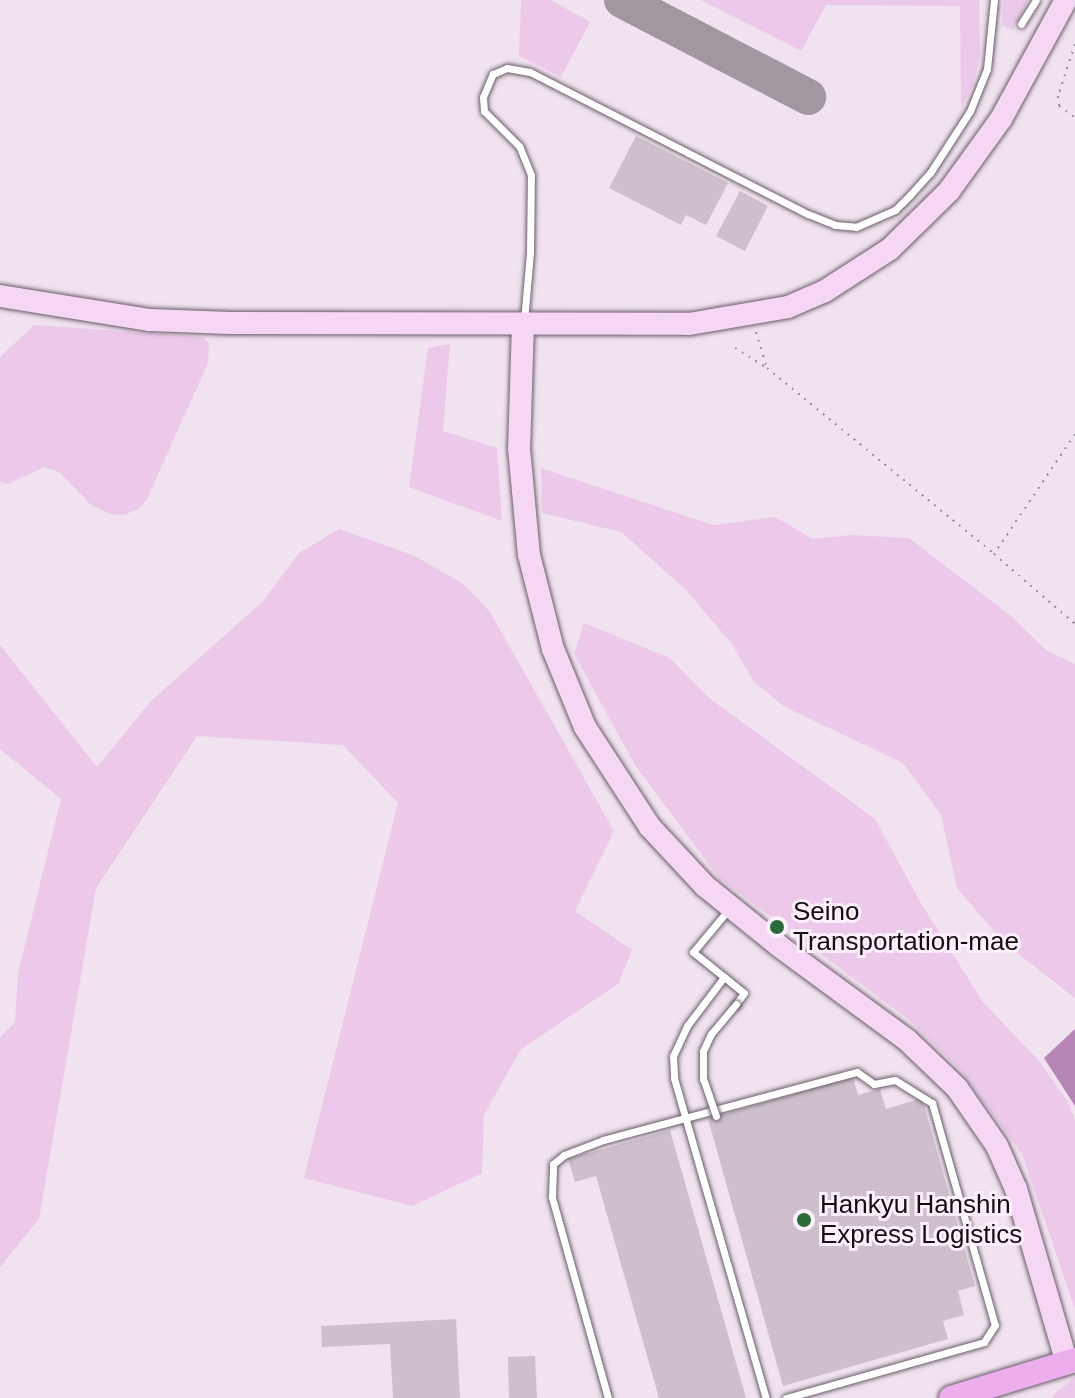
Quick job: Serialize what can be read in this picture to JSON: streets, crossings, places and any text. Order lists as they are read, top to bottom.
{
  "places": ["Seino Transportation-mae", "Hankyu Hanshin Express Logistics"]
}
